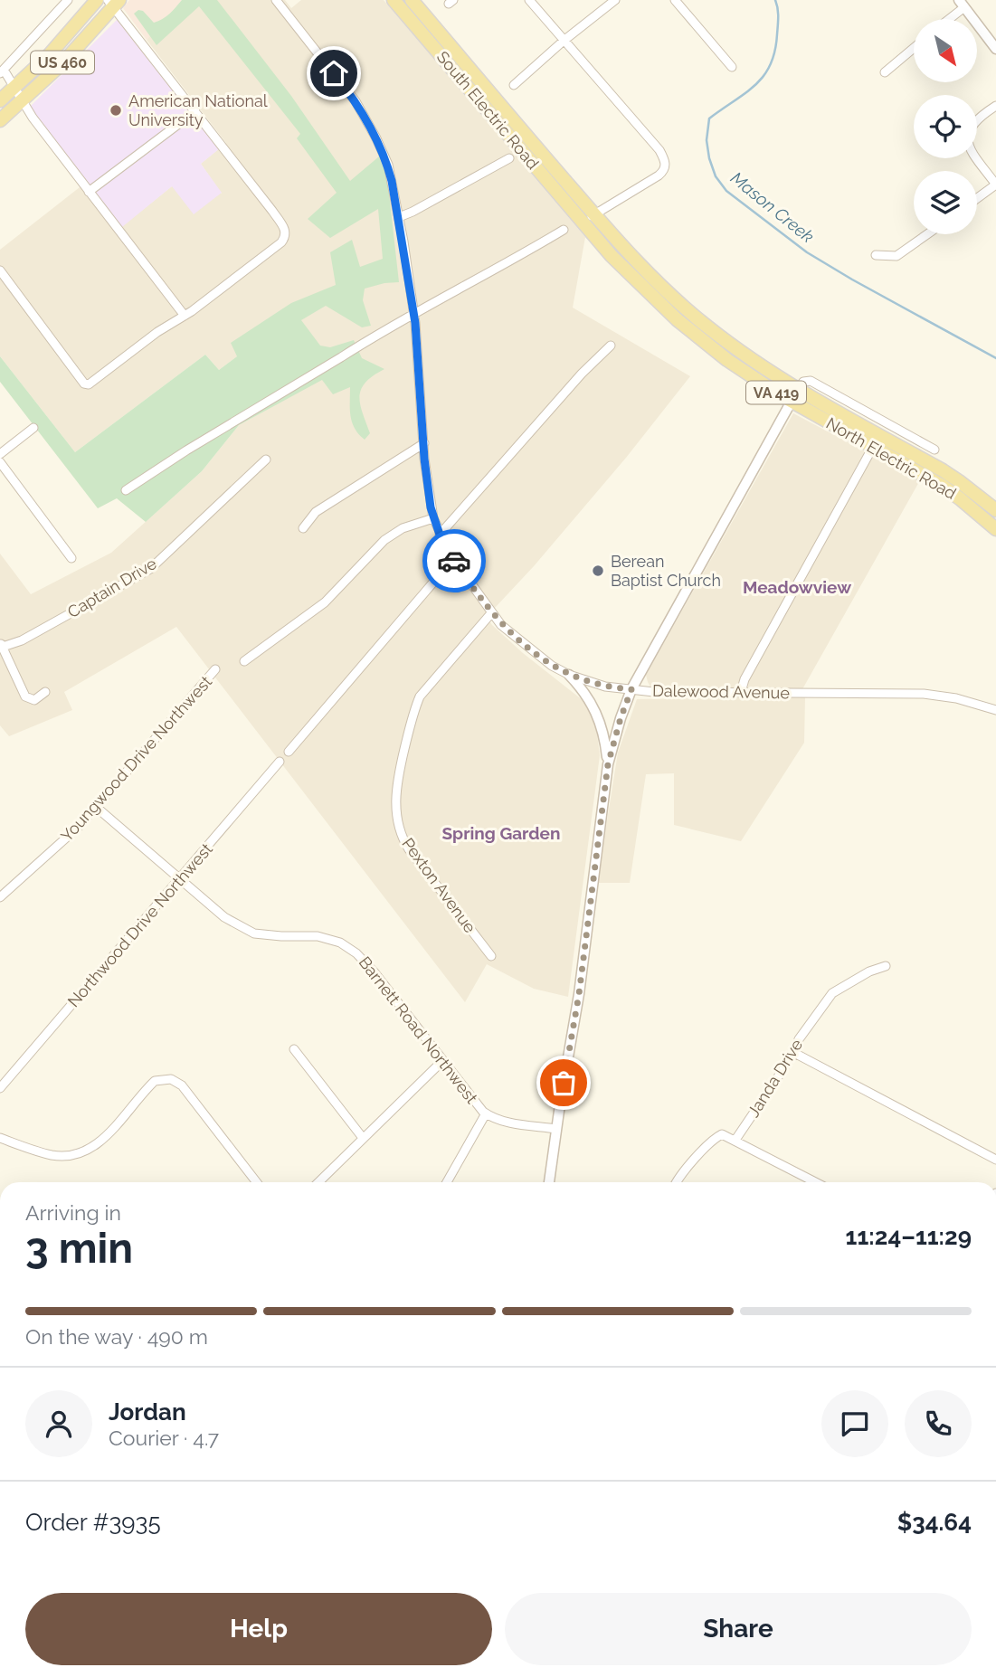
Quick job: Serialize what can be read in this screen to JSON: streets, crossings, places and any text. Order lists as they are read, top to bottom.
{
  "streets": {
    "main road": [
      "US 460",
      "South Electric Road",
      "VA 419",
      "North Electric Road"
    ],
    "street": [
      "Captain Drive",
      "Dalewood Avenue",
      "Youngwood Drive Northwest",
      "Pexton Avenue",
      "Northwood Drive Northwest",
      "Barnett Road Northwest",
      "Janda Drive"
    ]
  },
  "crossings": [
    ["South Electric Road", "North Electric Road"],
    ["Dalewood Avenue", "Pexton Avenue"],
    ["Youngwood Drive Northwest", "Barnett Road Northwest"],
    ["Northwood Drive Northwest", "Barnett Road Northwest"]
  ],
  "districts": ["Meadowview", "Spring Garden"],
  "water": ["Mason Creek"],
  "places": ["American National University", "Berean Baptist Church"],
  "north": "bottom right",
  "page": {
    "heading": ["3 min", "Arriving in", "11:24–11:29"],
    "panel": [
      "Jordan",
      "Courier · 4.7",
      "Order #3935",
      "$34.64"
    ],
    "bar": "On the way · 490 m",
    "buttons": ["Help", "Share"]
  }
}
